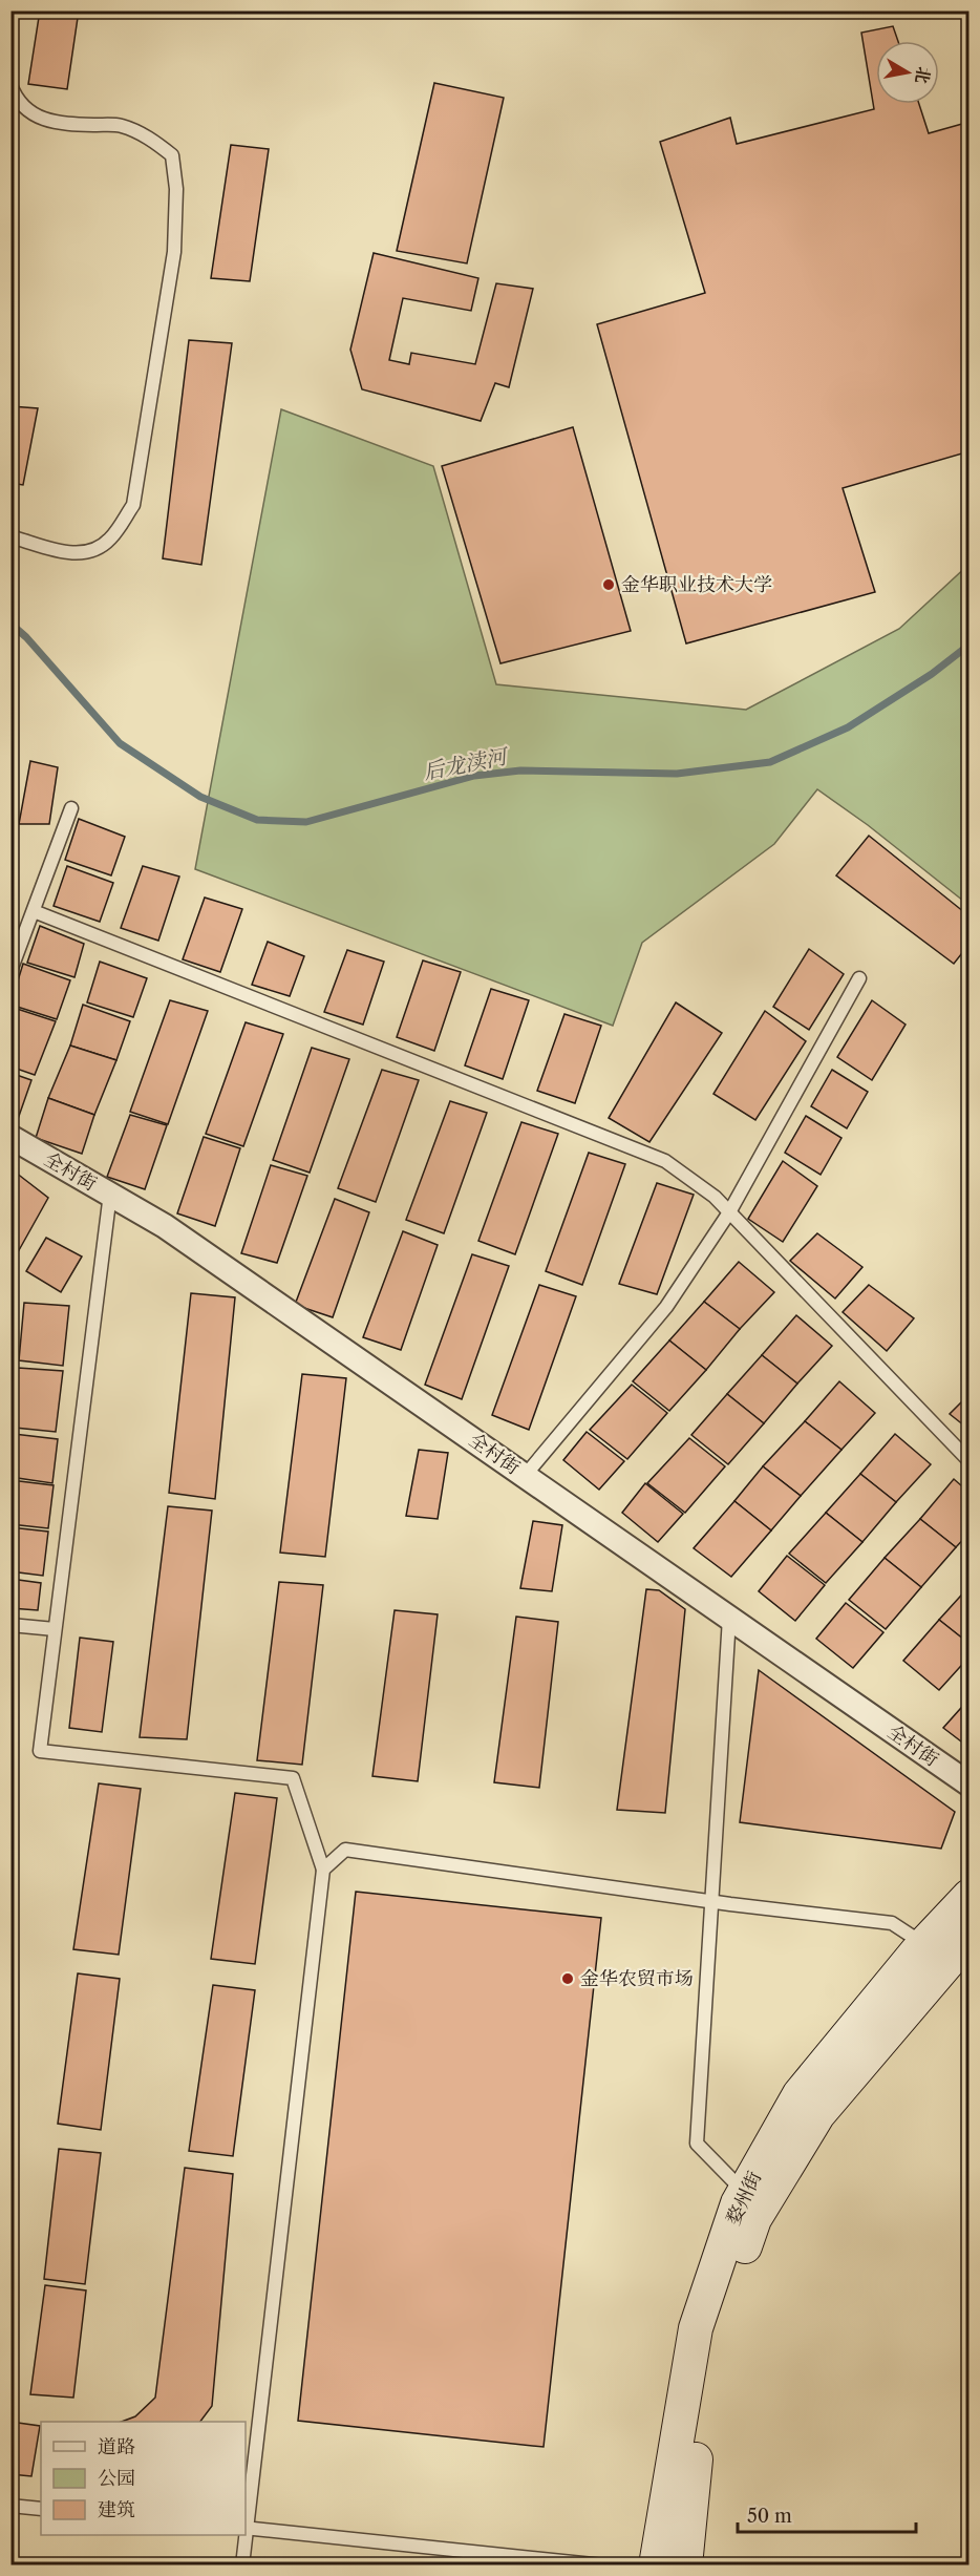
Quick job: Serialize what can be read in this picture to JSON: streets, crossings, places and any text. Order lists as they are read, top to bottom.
{
  "streets": {
    "main road": ["婺州街"],
    "street": ["全村街"]
  },
  "water": ["后龙渎河"],
  "places": ["金华职业技术大学", "金华农贸市场"],
  "legend": ["道路", "公园", "建筑"],
  "scale_bar": "50 m",
  "north": "right"
}
